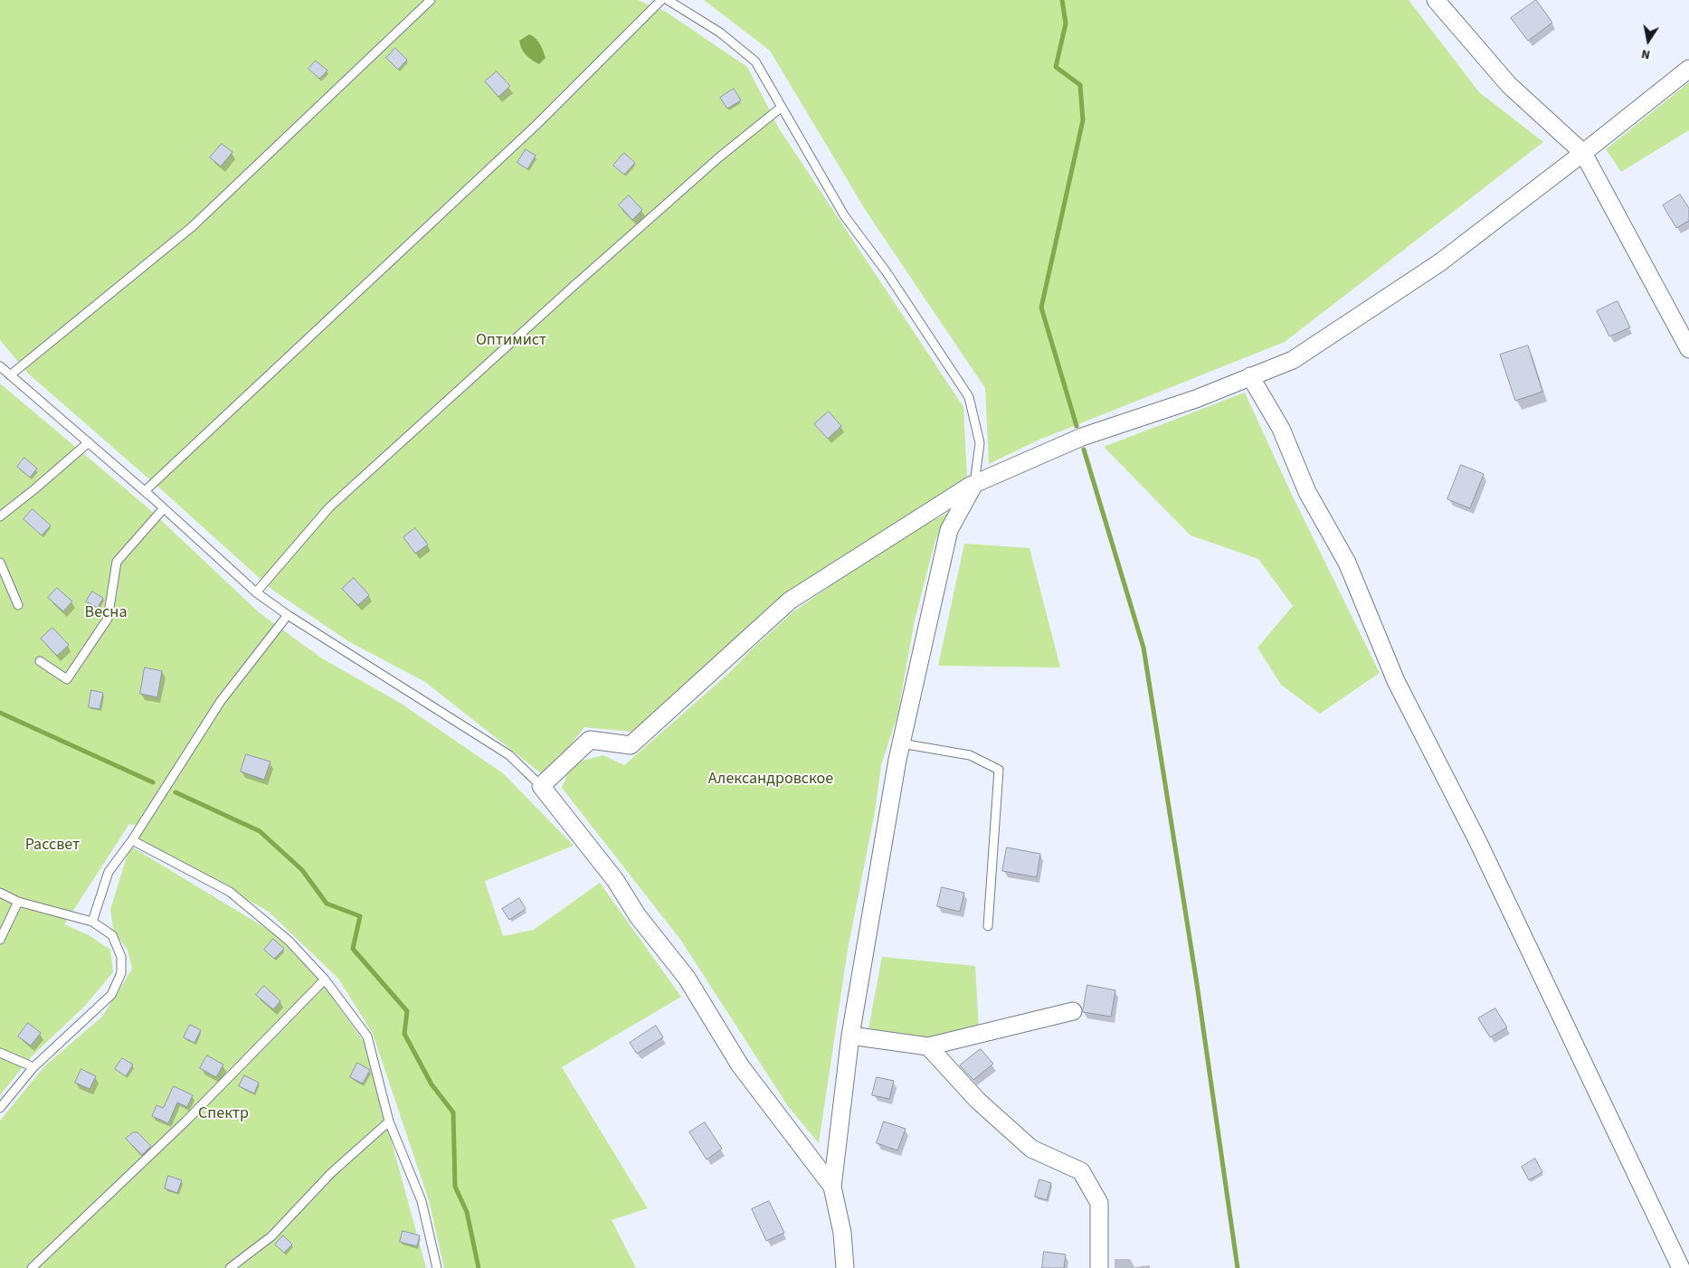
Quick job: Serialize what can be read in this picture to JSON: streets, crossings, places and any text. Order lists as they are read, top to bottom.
{
  "parks": [
    "Оптимист",
    "Весна",
    "Александровское",
    "Рассвет",
    "Спектр"
  ],
  "north": "bottom"
}
